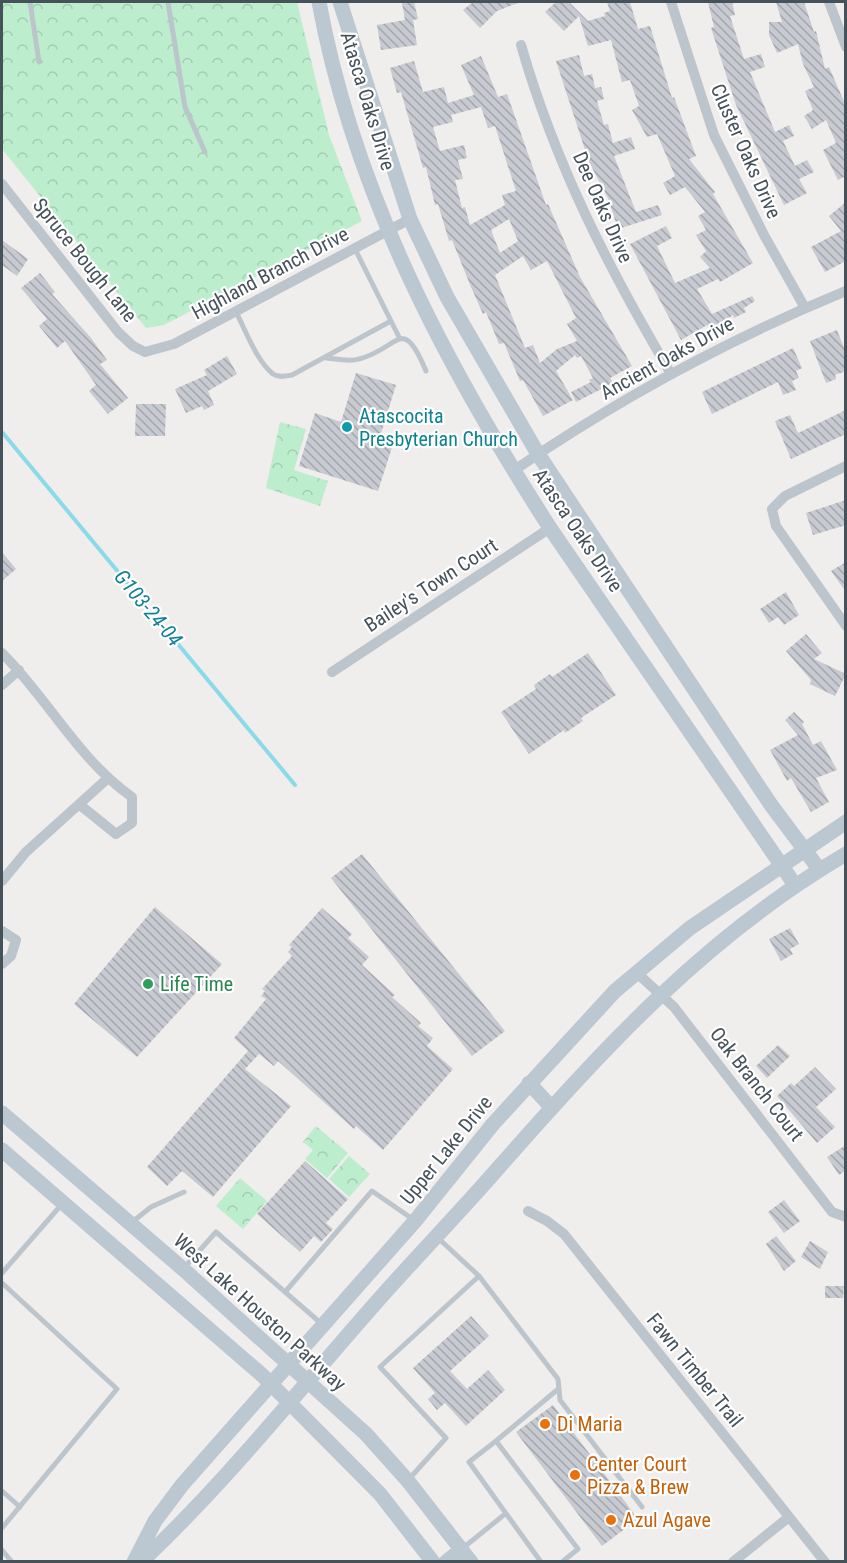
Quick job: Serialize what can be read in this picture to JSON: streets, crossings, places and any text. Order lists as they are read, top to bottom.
{
  "streets": {
    "street": [
      "Atasca Oaks Drive",
      "Cluster Oaks Drive",
      "Dee Oaks Drive",
      "Spruce Bough Lane",
      "Highland Branch Drive",
      "Ancient Oaks Drive",
      "Bailey's Town Court",
      "Oak Branch Court",
      "Upper Lake Drive",
      "West Lake Houston Parkway",
      "Fawn Timber Trail"
    ]
  },
  "crossings": [
    ["Atasca Oaks Drive", "Highland Branch Drive"],
    ["Atasca Oaks Drive", "Ancient Oaks Drive"],
    ["Atasca Oaks Drive", "Bailey's Town Court"],
    ["Atasca Oaks Drive", "Upper Lake Drive"],
    ["Cluster Oaks Drive", "Ancient Oaks Drive"],
    ["Dee Oaks Drive", "Ancient Oaks Drive"],
    ["Spruce Bough Lane", "Highland Branch Drive"],
    ["Oak Branch Court", "Upper Lake Drive"],
    ["Upper Lake Drive", "West Lake Houston Parkway"]
  ],
  "water": ["G103-24-04"],
  "places": [
    "Atascocita Presbyterian Church",
    "Life Time",
    "Di Maria",
    "Center Court Pizza & Brew",
    "Azul Agave"
  ]
}
